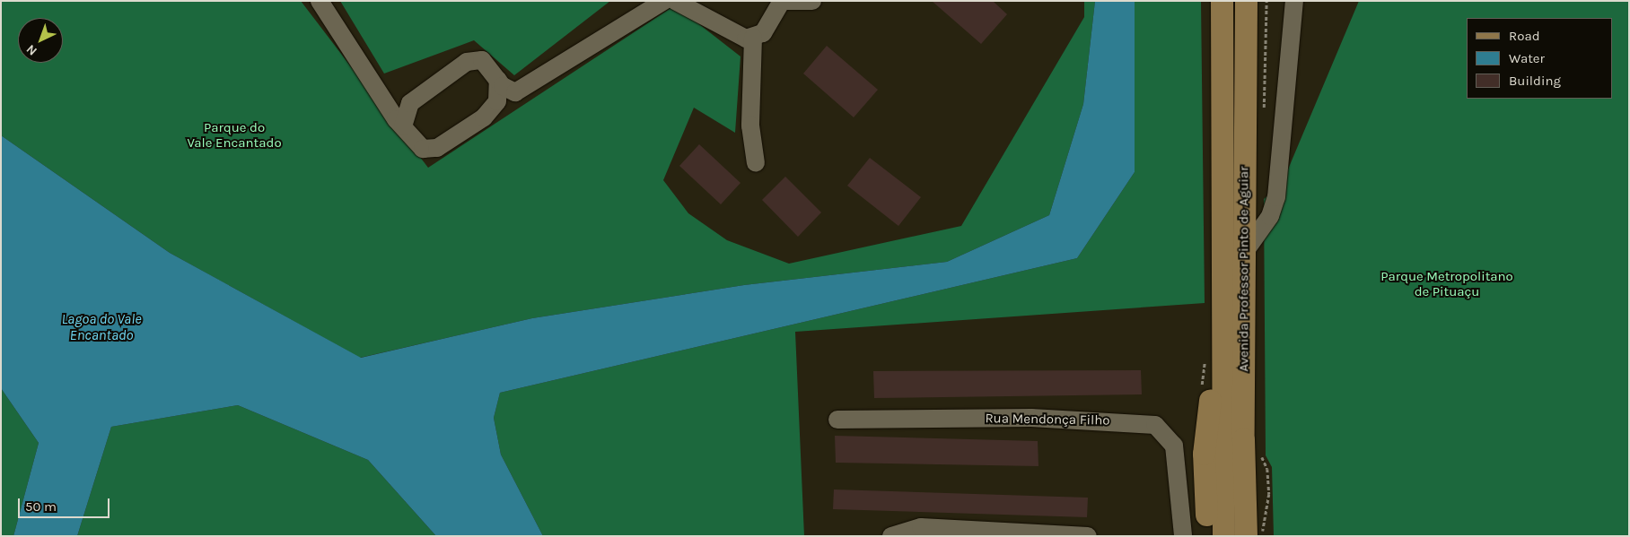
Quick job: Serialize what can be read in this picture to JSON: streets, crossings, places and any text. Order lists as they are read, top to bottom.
{
  "streets": {
    "main road": ["Avenida Professor Pinto de Aguiar"],
    "street": ["Rua Mendonça Filho"]
  },
  "water": ["Lagoa do Vale Encantado"],
  "parks": ["Parque do Vale Encantado", "Parque Metropolitano de Pituaçu"],
  "legend": ["Road", "Water", "Building"],
  "scale_bar": "50 m",
  "north": "bottom left"
}
